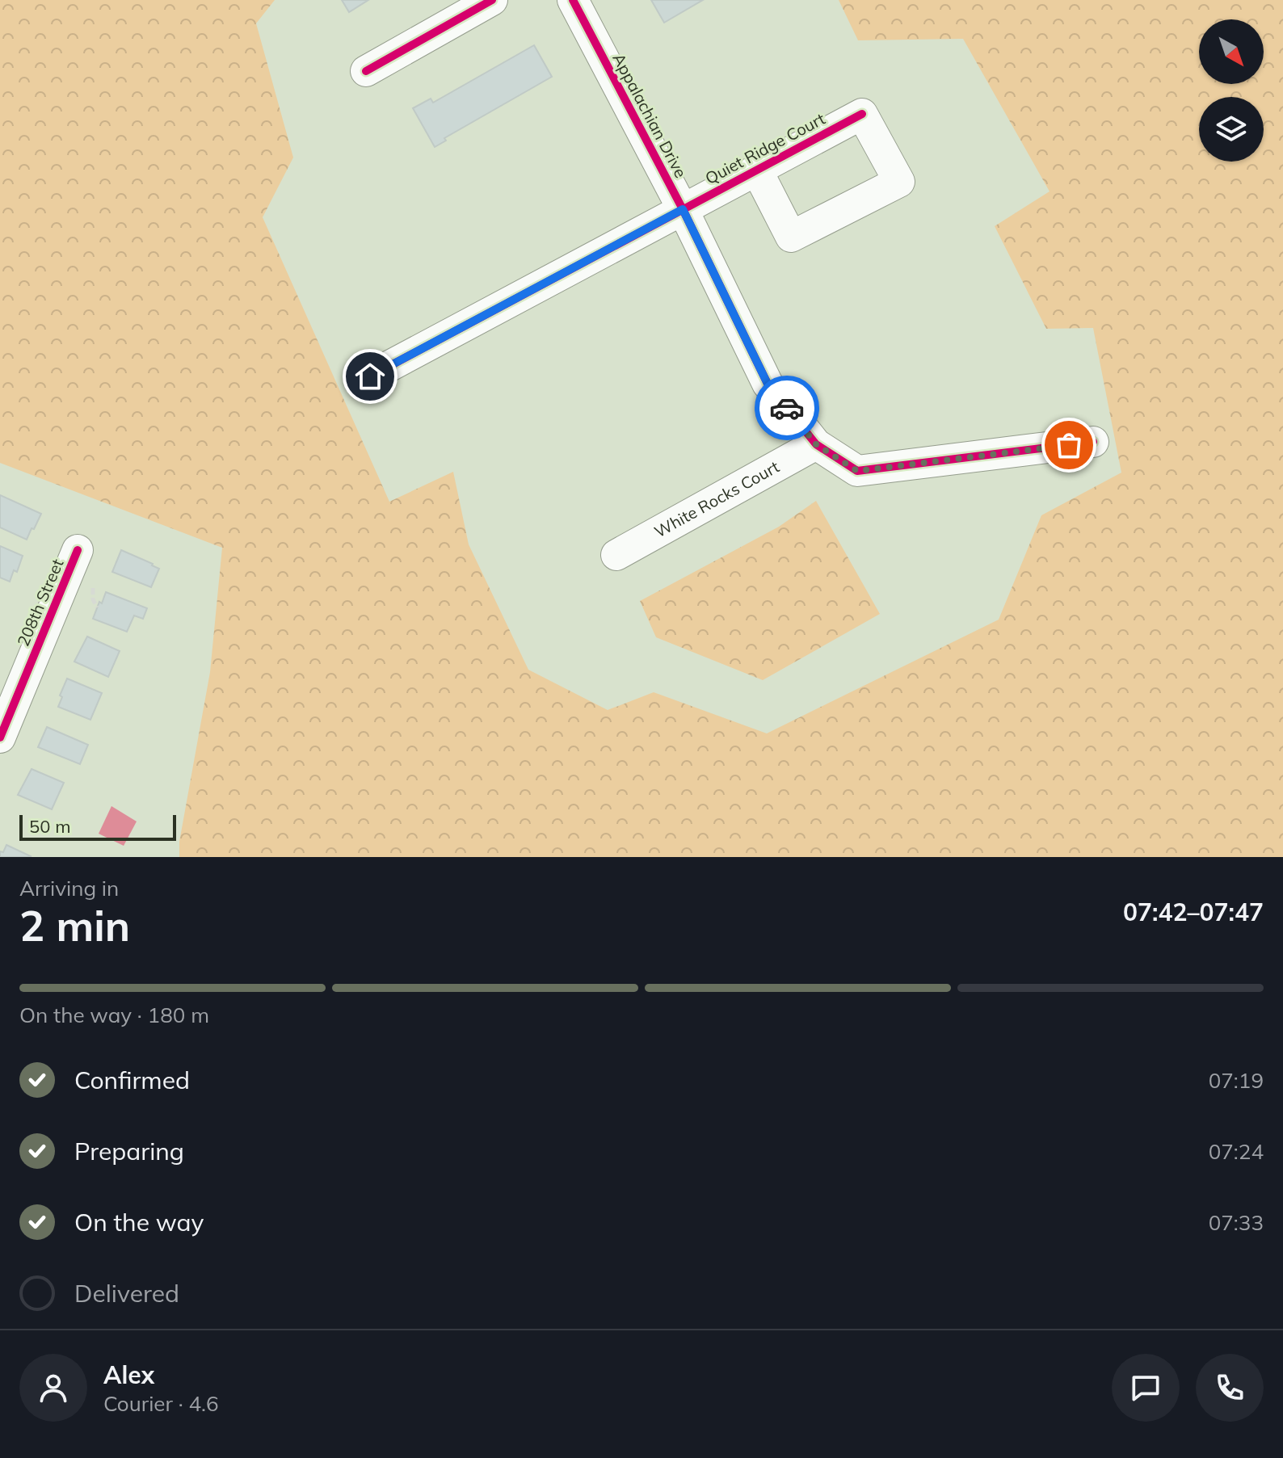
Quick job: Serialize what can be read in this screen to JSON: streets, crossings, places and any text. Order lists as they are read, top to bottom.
{
  "streets": {
    "street": [
      "Appalachian Drive",
      "Quiet Ridge Court",
      "White Rocks Court",
      "208th Street"
    ]
  },
  "crossings": [
    ["Appalachian Drive", "Quiet Ridge Court"],
    ["Appalachian Drive", "White Rocks Court"]
  ],
  "scale_bar": "50 m",
  "north": "bottom right",
  "page": {
    "scale": "50 m",
    "heading": ["2 min", "Arriving in", "07:42–07:47"],
    "panel": ["Alex", "Courier · 4.6"],
    "bar": "On the way · 180 m",
    "list": [
      ["Confirmed", "07:19"],
      ["Preparing", "07:24"],
      ["On the way", "07:33"],
      "Delivered"
    ]
  }
}
